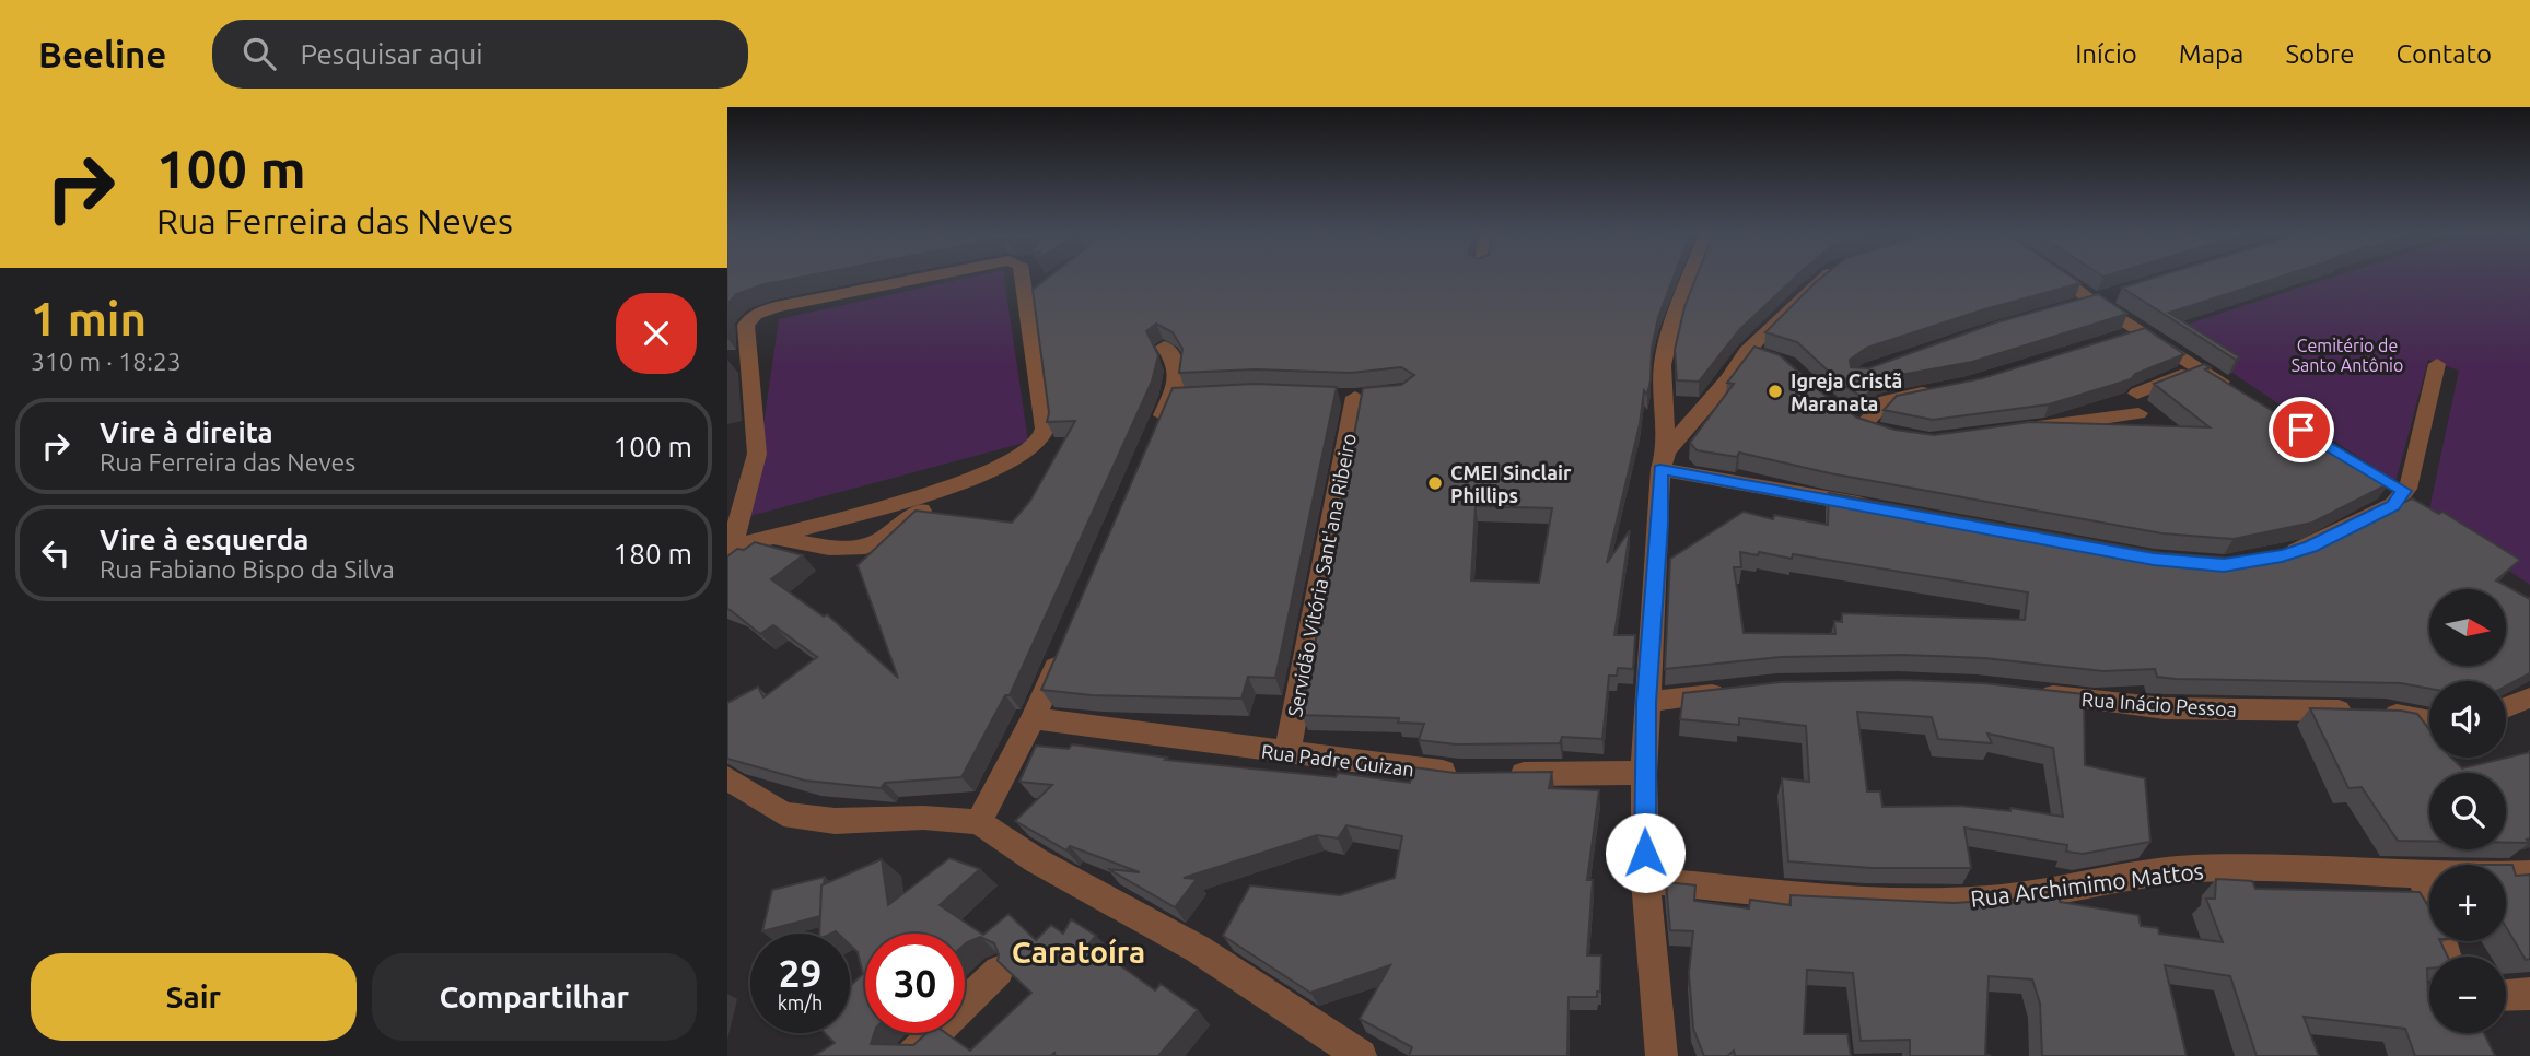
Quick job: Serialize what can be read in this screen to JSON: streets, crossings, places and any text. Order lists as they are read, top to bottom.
{
  "streets": {
    "street": [
      "Servidão Vitória Sant'ana Ribeiro",
      "Rua Inácio Pessoa",
      "Rua Padre Guizan",
      "Rua Archimimo Mattos"
    ]
  },
  "crossings": [
    ["Servidão Vitória Sant'ana Ribeiro", "Rua Padre Guizan"]
  ],
  "districts": ["Caratoíra"],
  "parks": ["Cemitério de Santo Antônio"],
  "places": ["Igreja Cristã Maranata", "CMEI Sinclair Phillips"],
  "north": "right",
  "page": {
    "header": "Beeline",
    "search": "Pesquisar aqui",
    "nav": [
      "Início",
      "Mapa",
      "Sobre",
      "Contato"
    ],
    "turn": ["100 m", "Rua Ferreira das Neves"],
    "heading": ["1 min", "310 m · 18:23"],
    "list": [
      {
        "name": "Vire à direita",
        "note": "Rua Ferreira das Neves",
        "value": "100 m"
      },
      {
        "name": "Vire à esquerda",
        "note": "Rua Fabiano Bispo da Silva",
        "value": "180 m"
      }
    ],
    "map_buttons": ["+", "−"],
    "speed": "29 km/h",
    "limit": "30",
    "buttons": ["Sair", "Compartilhar"]
  }
}
